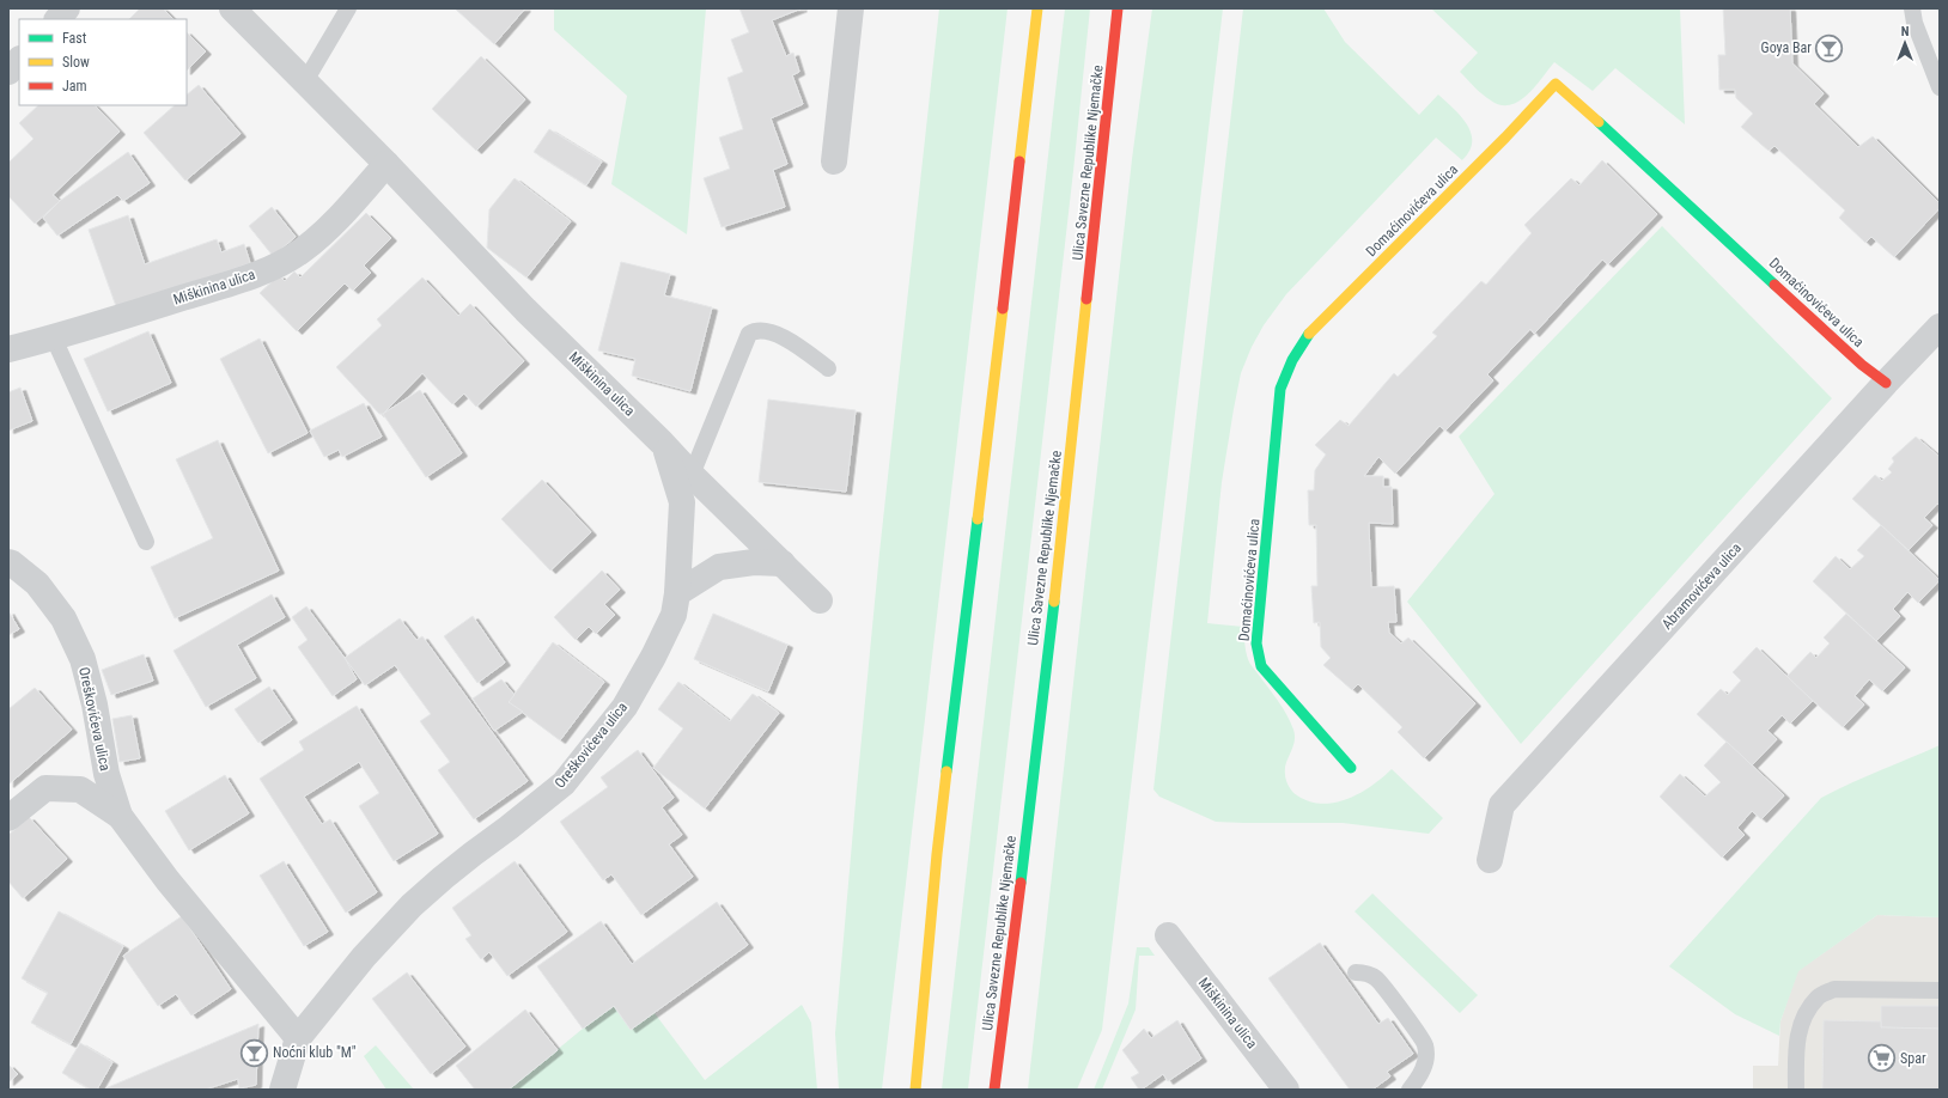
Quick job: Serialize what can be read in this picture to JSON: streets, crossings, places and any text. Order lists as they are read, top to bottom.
{
  "streets": {
    "main road": ["Ulica Savezne Republike Njemačke", "Domaćinovićeva ulica"],
    "street": ["Miškinina ulica", "Abramovićeva ulica", "Oreškovićeva ulica"]
  },
  "crossings": [
    ["Domaćinovićeva ulica", "Abramovićeva ulica"],
    ["Miškinina ulica", "Oreškovićeva ulica"]
  ],
  "places": {
    "bar": ["Goya Bar", "Noćni klub \"M\""],
    "supermarket": ["Spar"]
  },
  "legend": ["Fast", "Slow", "Jam"],
  "north": "top"
}
